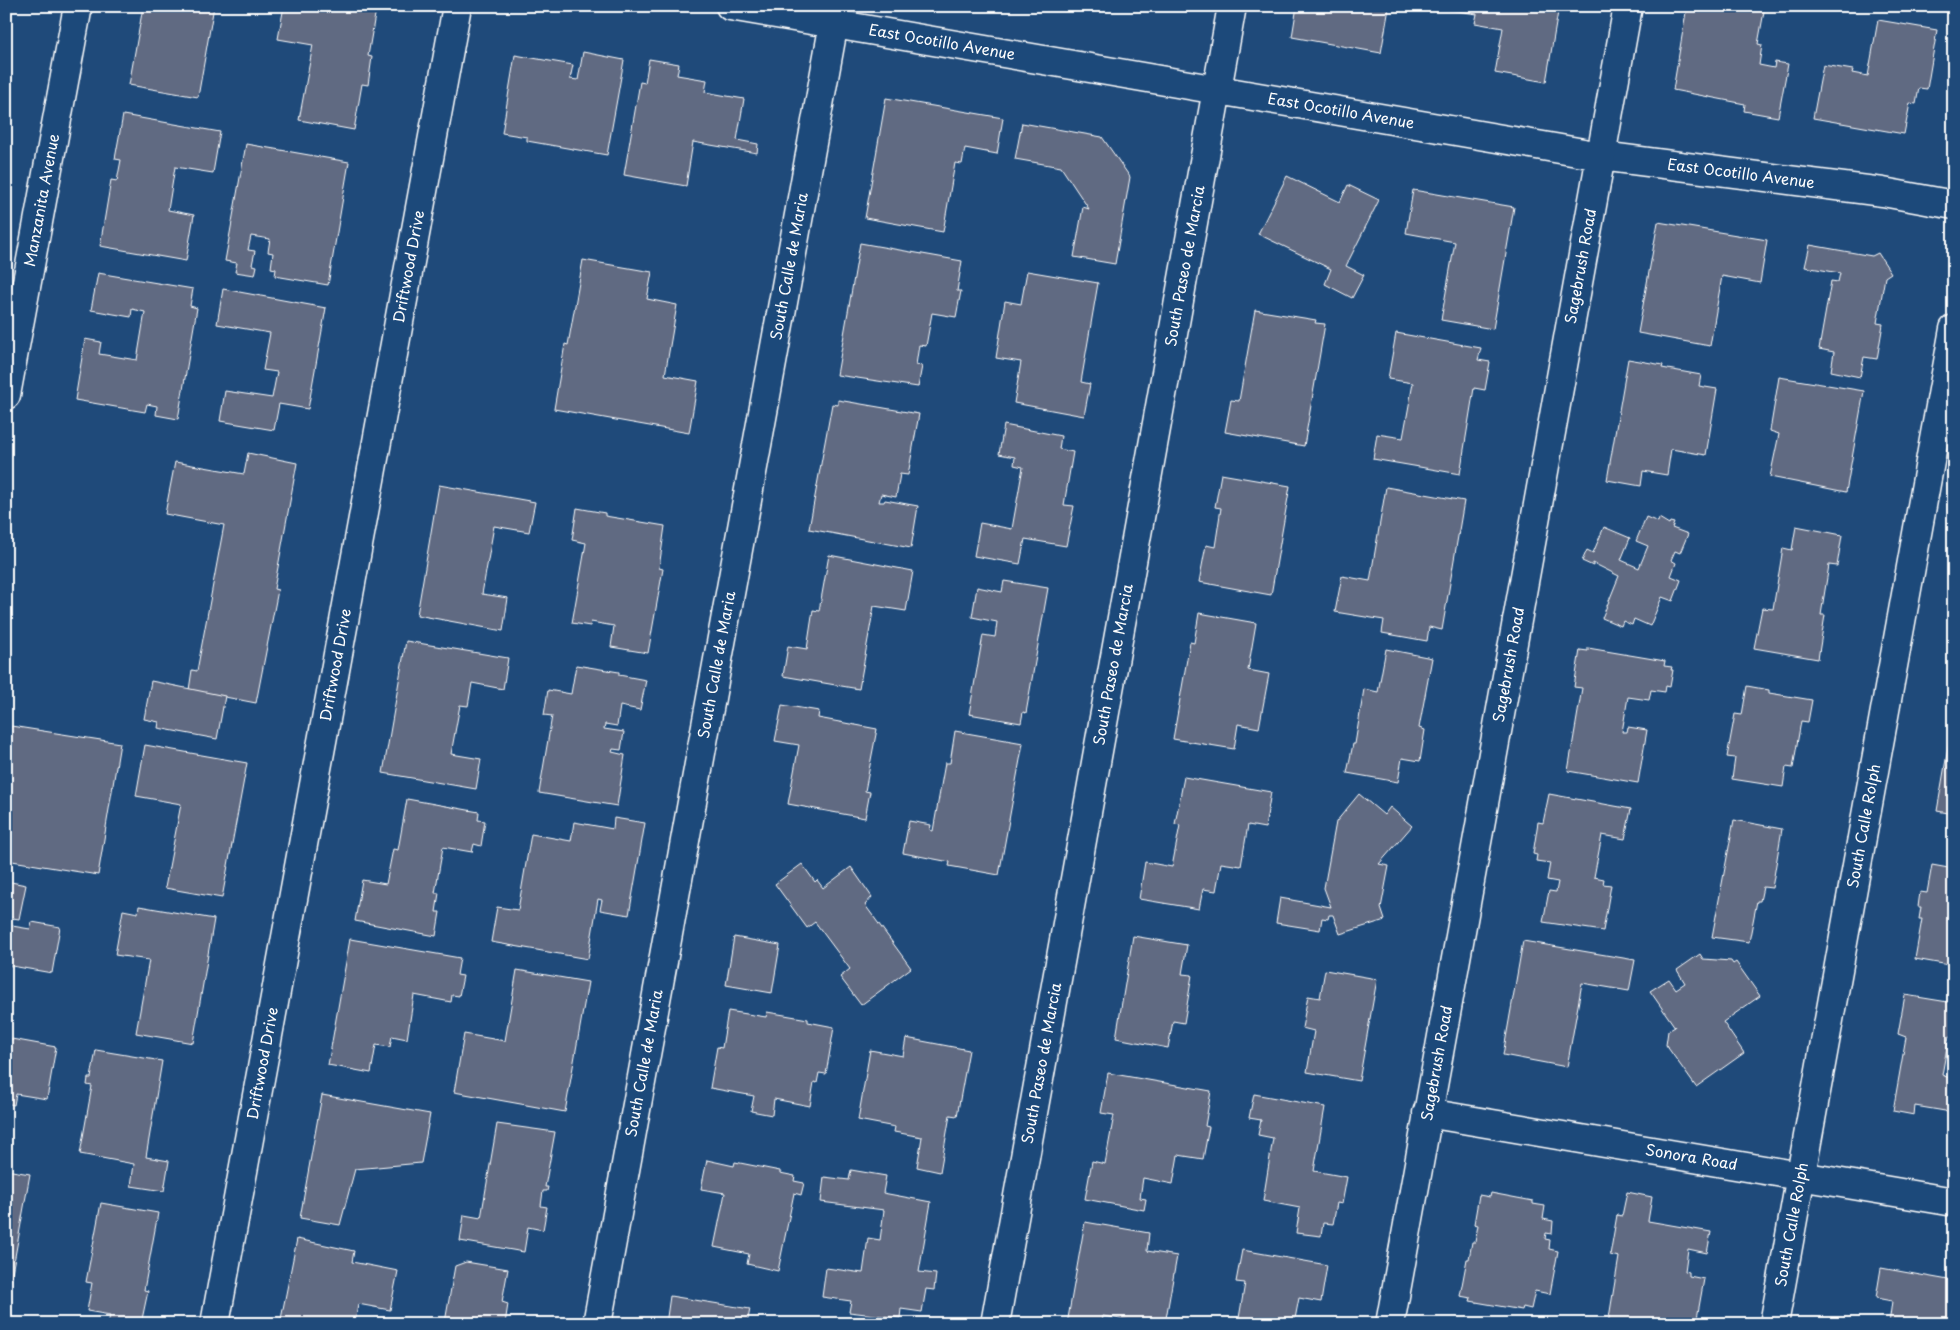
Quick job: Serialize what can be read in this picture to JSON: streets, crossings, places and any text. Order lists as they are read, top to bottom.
{
  "streets": {
    "street": [
      "East Ocotillo Avenue",
      "Manzanita Avenue",
      "South Paseo de Marcia",
      "Sagebrush Road",
      "Driftwood Drive",
      "South Calle de Maria",
      "South Calle Rolph",
      "Sonora Road"
    ]
  },
  "crossings": [
    ["East Ocotillo Avenue", "South Paseo de Marcia"],
    ["East Ocotillo Avenue", "Sagebrush Road"],
    ["East Ocotillo Avenue", "South Calle de Maria"],
    ["Sagebrush Road", "Sonora Road"],
    ["South Calle Rolph", "Sonora Road"]
  ]
}
